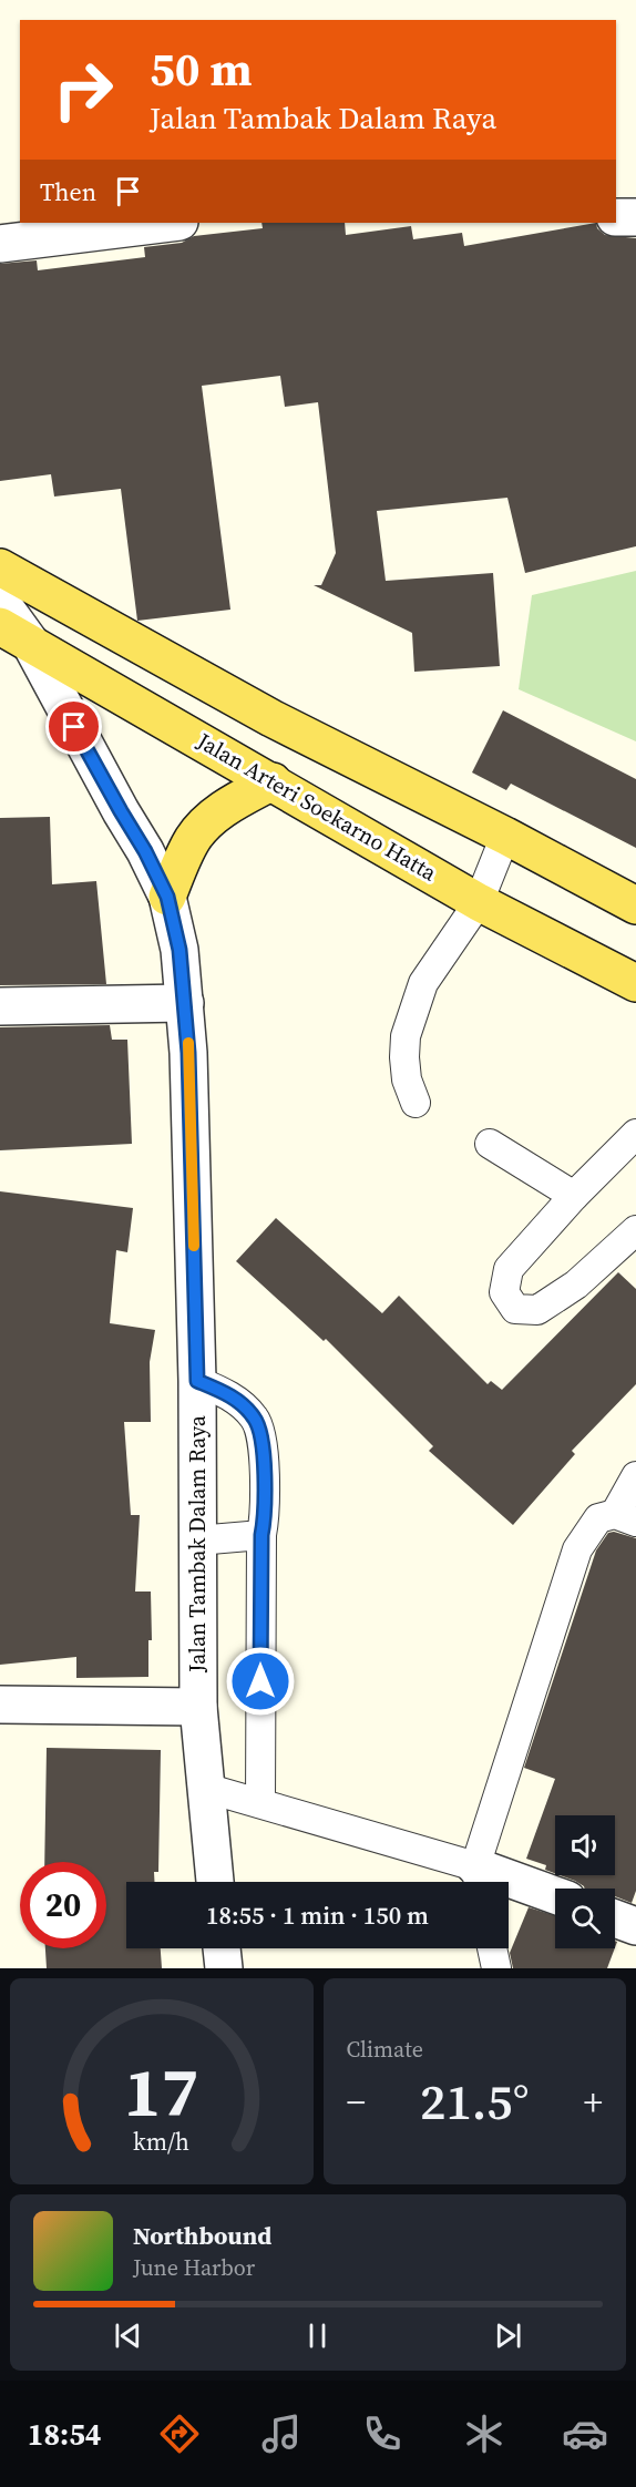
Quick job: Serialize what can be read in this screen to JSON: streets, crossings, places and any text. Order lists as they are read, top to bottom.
{
  "streets": {
    "main road": ["Jalan Arteri Soekarno Hatta"],
    "street": ["Jalan Tambak Dalam Raya"]
  },
  "crossings": [
    ["Jalan Arteri Soekarno Hatta", "Jalan Tambak Dalam Raya"]
  ],
  "page": {
    "turn": ["50 m", "Jalan Tambak Dalam Raya"],
    "then": "Then",
    "limit": "20",
    "trip": "18:55 · 1 min · 150 m",
    "tile": "Climate",
    "heat": ["−", "21.5°", "+"],
    "song": ["Northbound", "June Harbor"],
    "tabs": "18:54",
    "gauge": ["17", "km/h"]
  }
}
